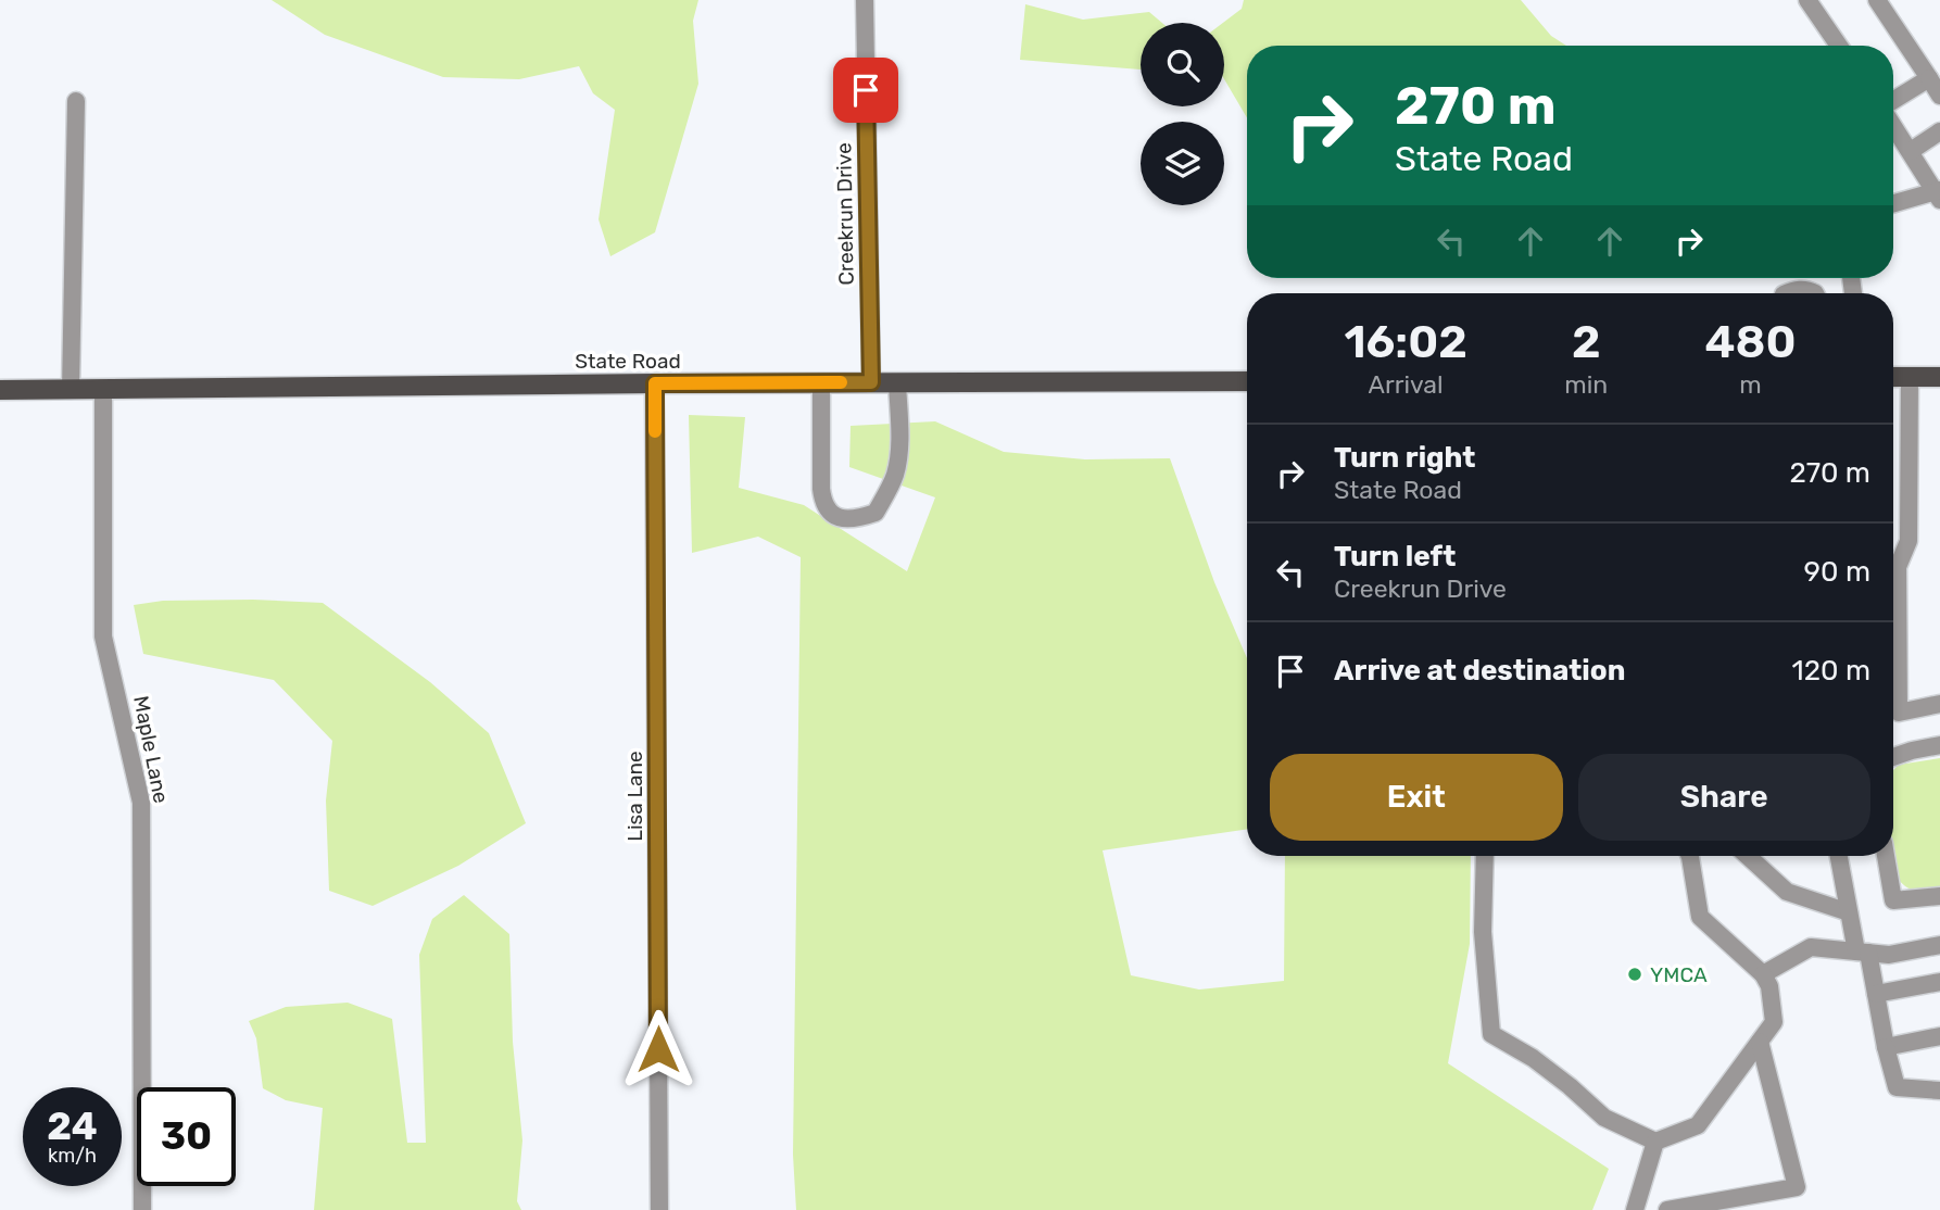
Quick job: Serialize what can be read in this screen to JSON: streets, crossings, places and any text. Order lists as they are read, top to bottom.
{
  "streets": {
    "main road": ["State Road"],
    "street": ["Creekrun Drive", "Maple Lane", "Lisa Lane"]
  },
  "crossings": [
    ["Creekrun Drive", "State Road"],
    ["State Road", "Maple Lane"],
    ["State Road", "Lisa Lane"]
  ],
  "places": ["YMCA"],
  "page": {
    "turn": ["270 m", "State Road"],
    "eta": [
      "16:02",
      "Arrival",
      "2",
      "min",
      "480",
      "m"
    ],
    "list": [
      {
        "name": "Turn right",
        "note": "State Road",
        "value": "270 m"
      },
      {
        "name": "Turn left",
        "note": "Creekrun Drive",
        "value": "90 m"
      },
      {
        "name": "Arrive at destination",
        "value": "120 m"
      }
    ],
    "buttons": ["Exit", "Share"],
    "speed": "24 km/h",
    "limit": "30"
  }
}
